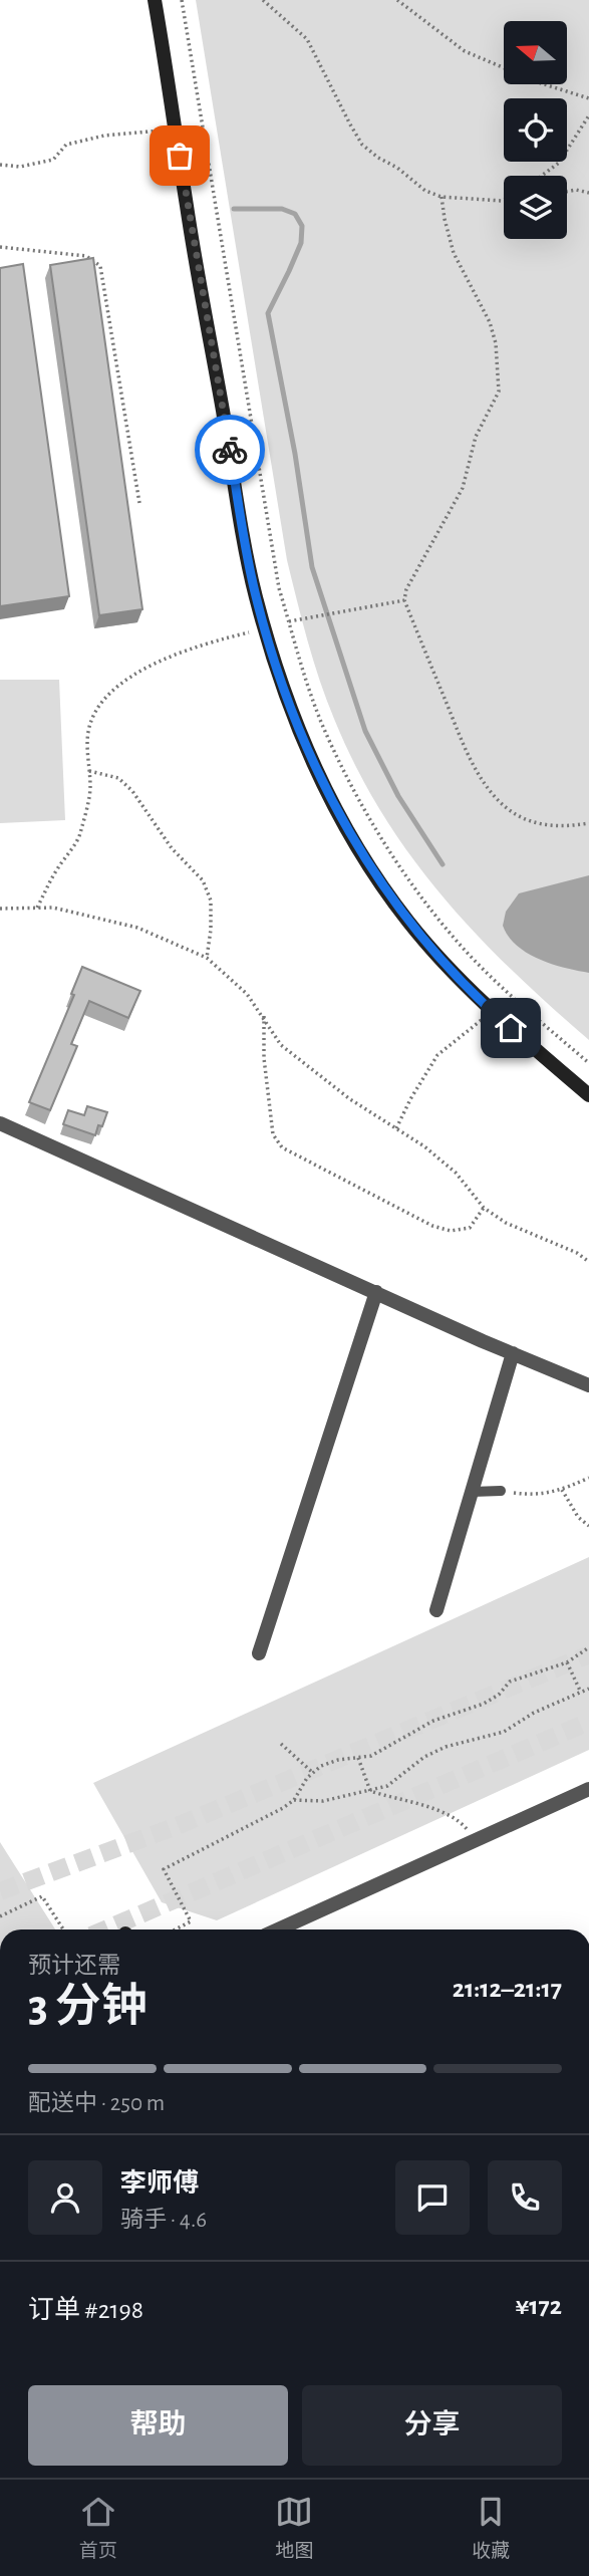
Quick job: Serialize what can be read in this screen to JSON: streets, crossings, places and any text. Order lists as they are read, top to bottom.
{
  "north": "left",
  "page": {
    "heading": ["3 分钟", "预计还需", "21:12–21:17"],
    "panel": [
      "李师傅",
      "骑手 · 4.6",
      "订单 #2198",
      "¥172"
    ],
    "bar": "配送中 · 250 m",
    "buttons": ["帮助", "分享"],
    "tabs": ["首页", "地图", "收藏"]
  }
}
